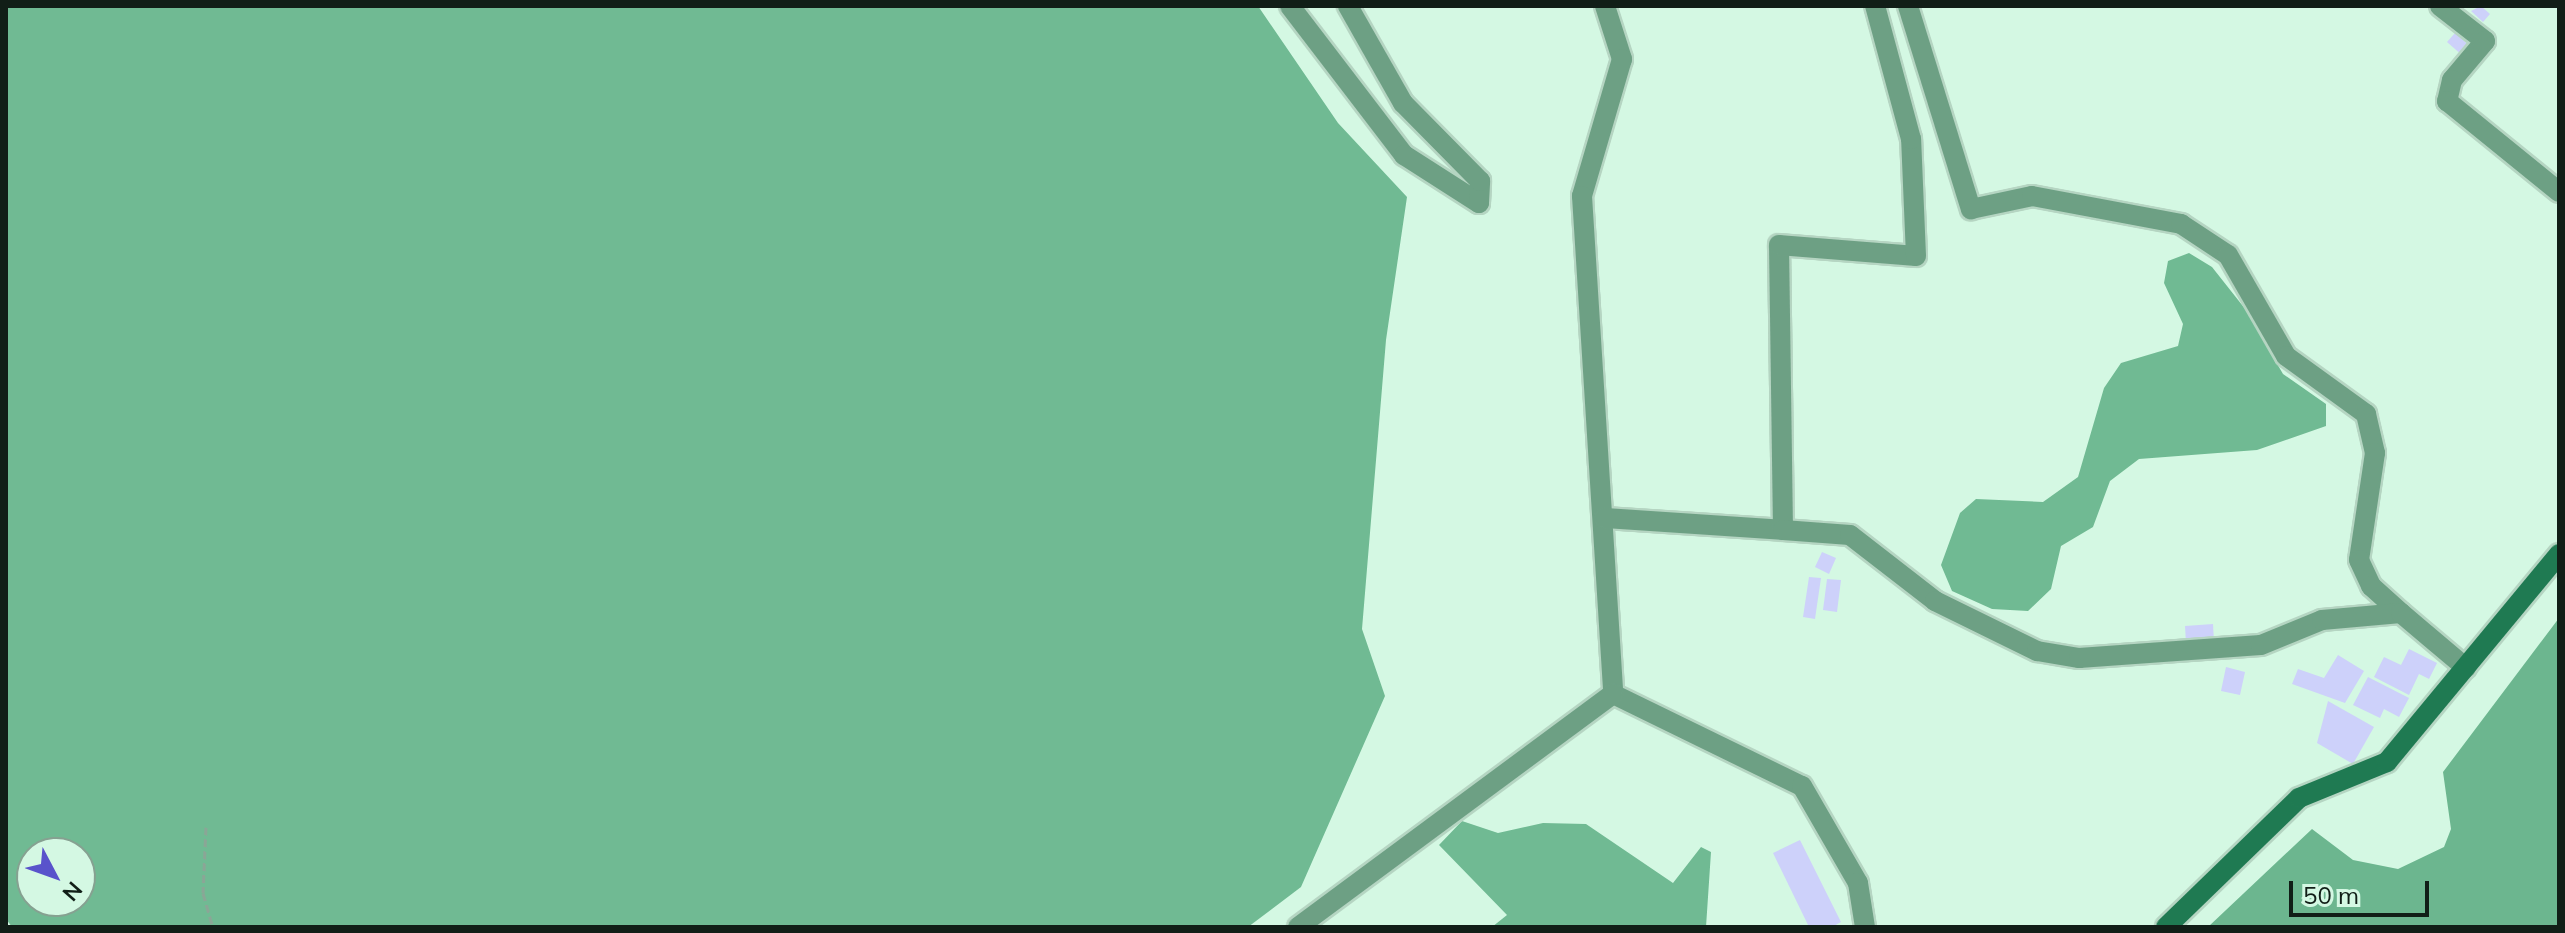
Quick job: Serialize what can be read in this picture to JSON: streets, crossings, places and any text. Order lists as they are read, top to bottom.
{
  "scale_bar": "50 m",
  "north": "bottom right"
}
